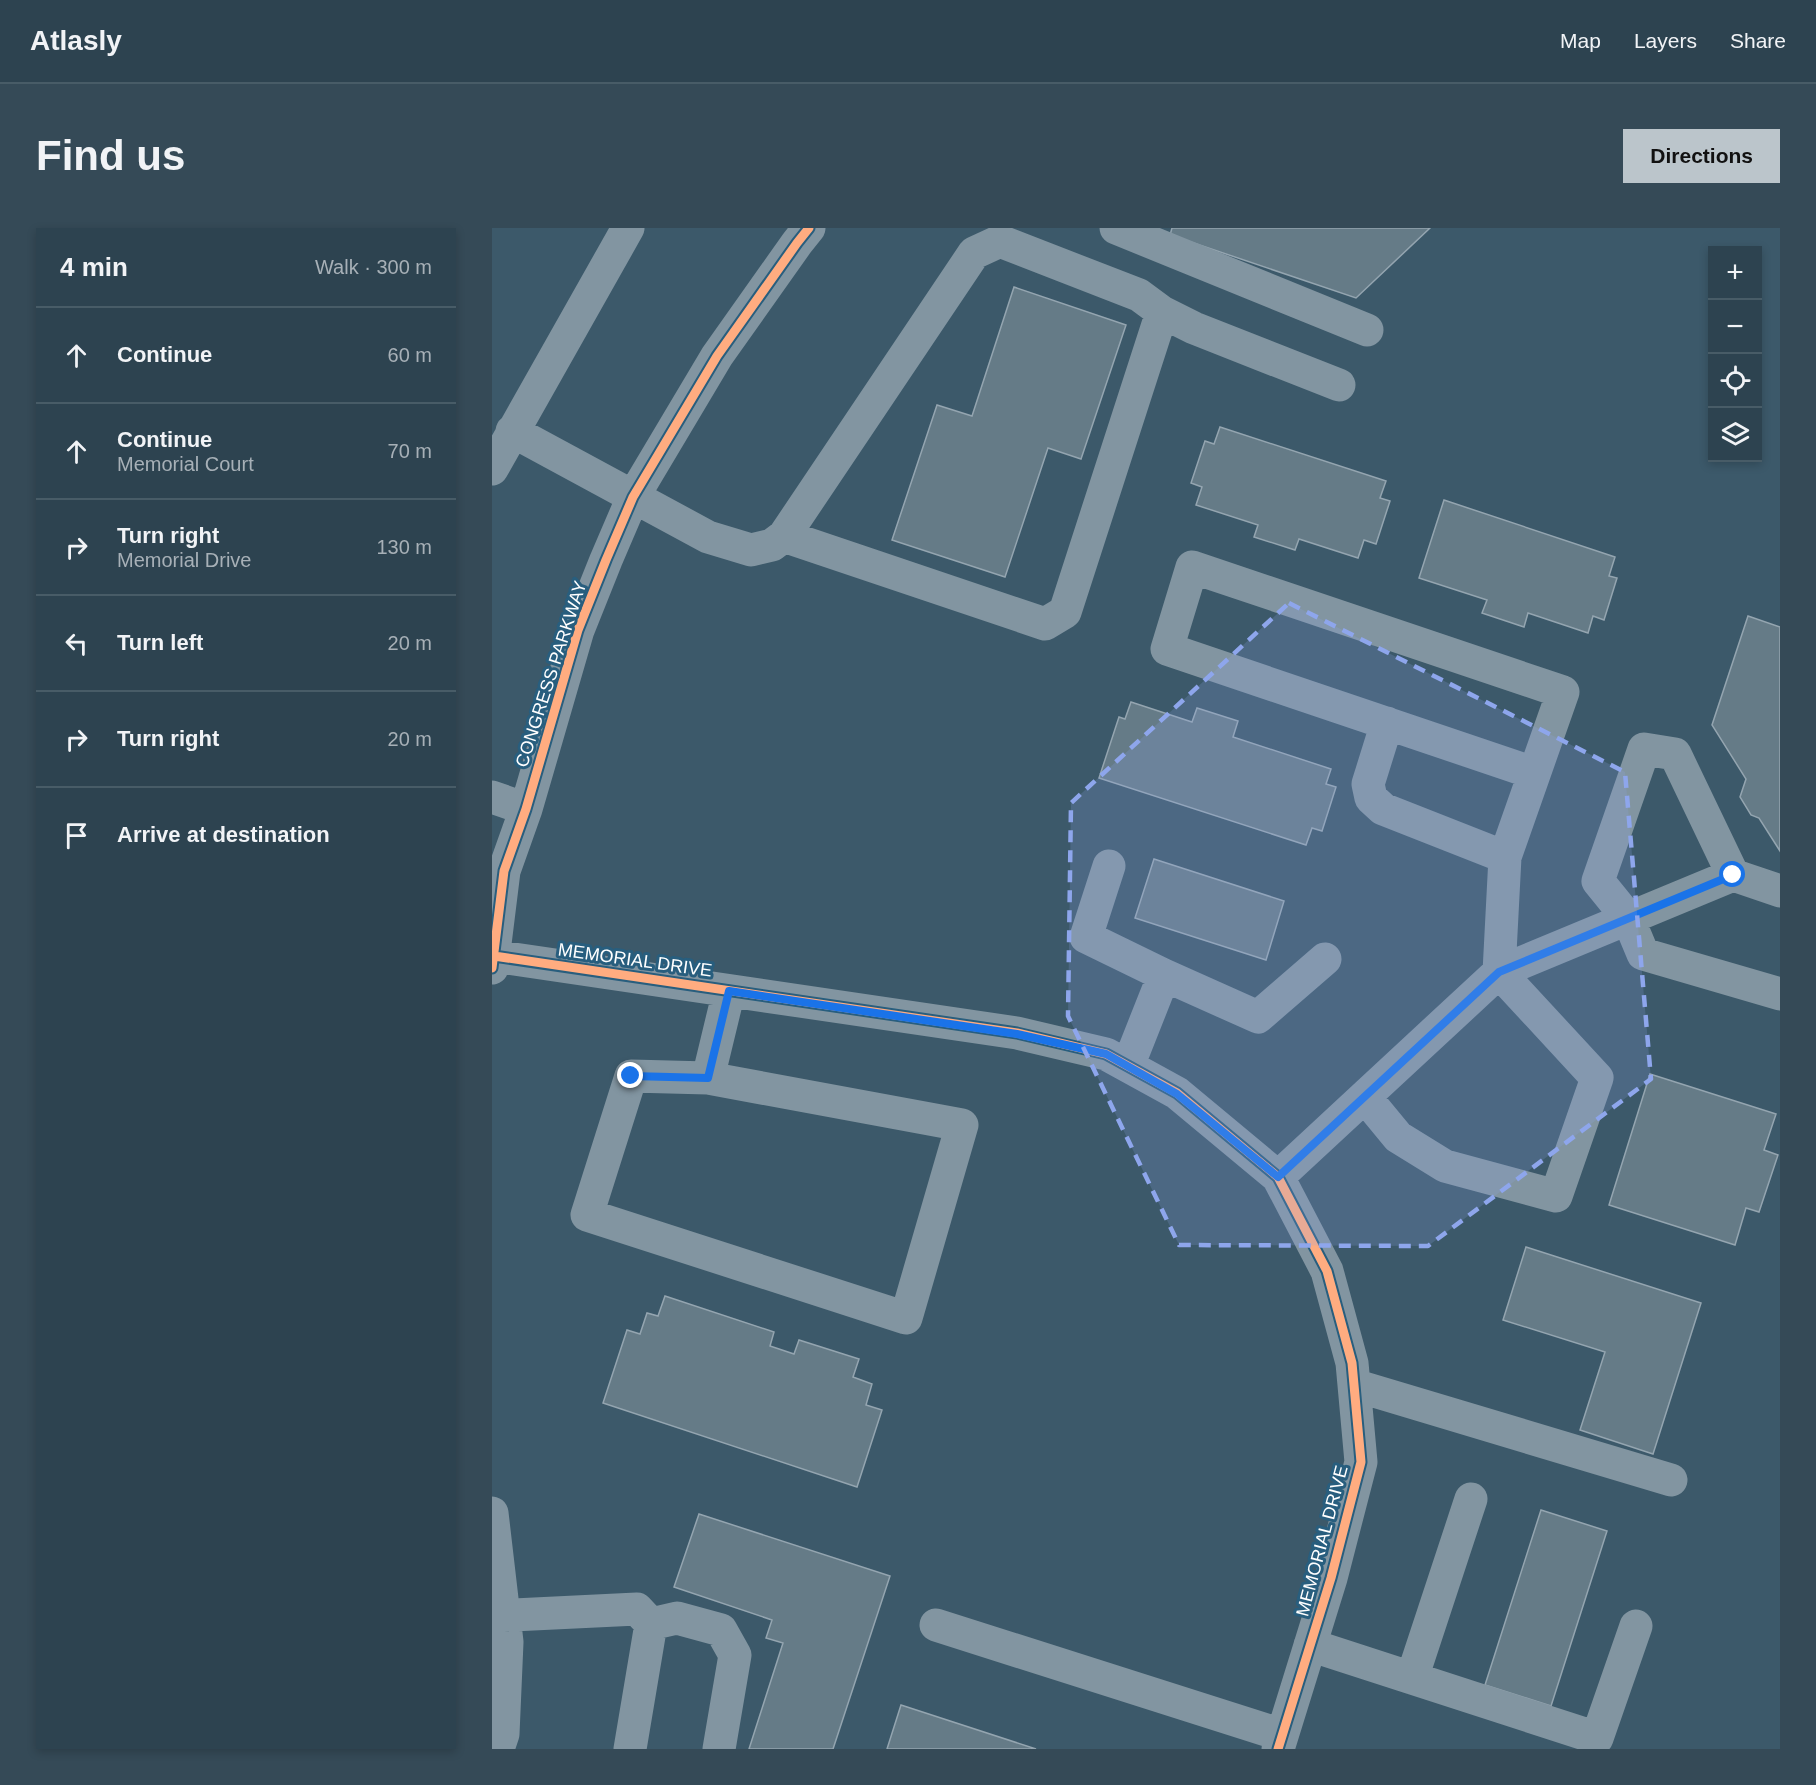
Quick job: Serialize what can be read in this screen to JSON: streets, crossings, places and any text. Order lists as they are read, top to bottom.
{
  "streets": {
    "street": ["CONGRESS PARKWAY", "MEMORIAL DRIVE"]
  },
  "crossings": [
    ["CONGRESS PARKWAY", "MEMORIAL DRIVE"]
  ],
  "page": {
    "header": "Atlasly",
    "nav": ["Map", "Layers", "Share"],
    "buttons": "Directions",
    "title": "Find us",
    "heading": ["4 min", "Walk · 300 m"],
    "map_buttons": ["+", "−"],
    "list": [
      ["Continue", "60 m"],
      ["Continue", "Memorial Court", "70 m"],
      ["Turn right", "Memorial Drive", "130 m"],
      ["Turn left", "20 m"],
      ["Turn right", "20 m"],
      "Arrive at destination"
    ]
  }
}
